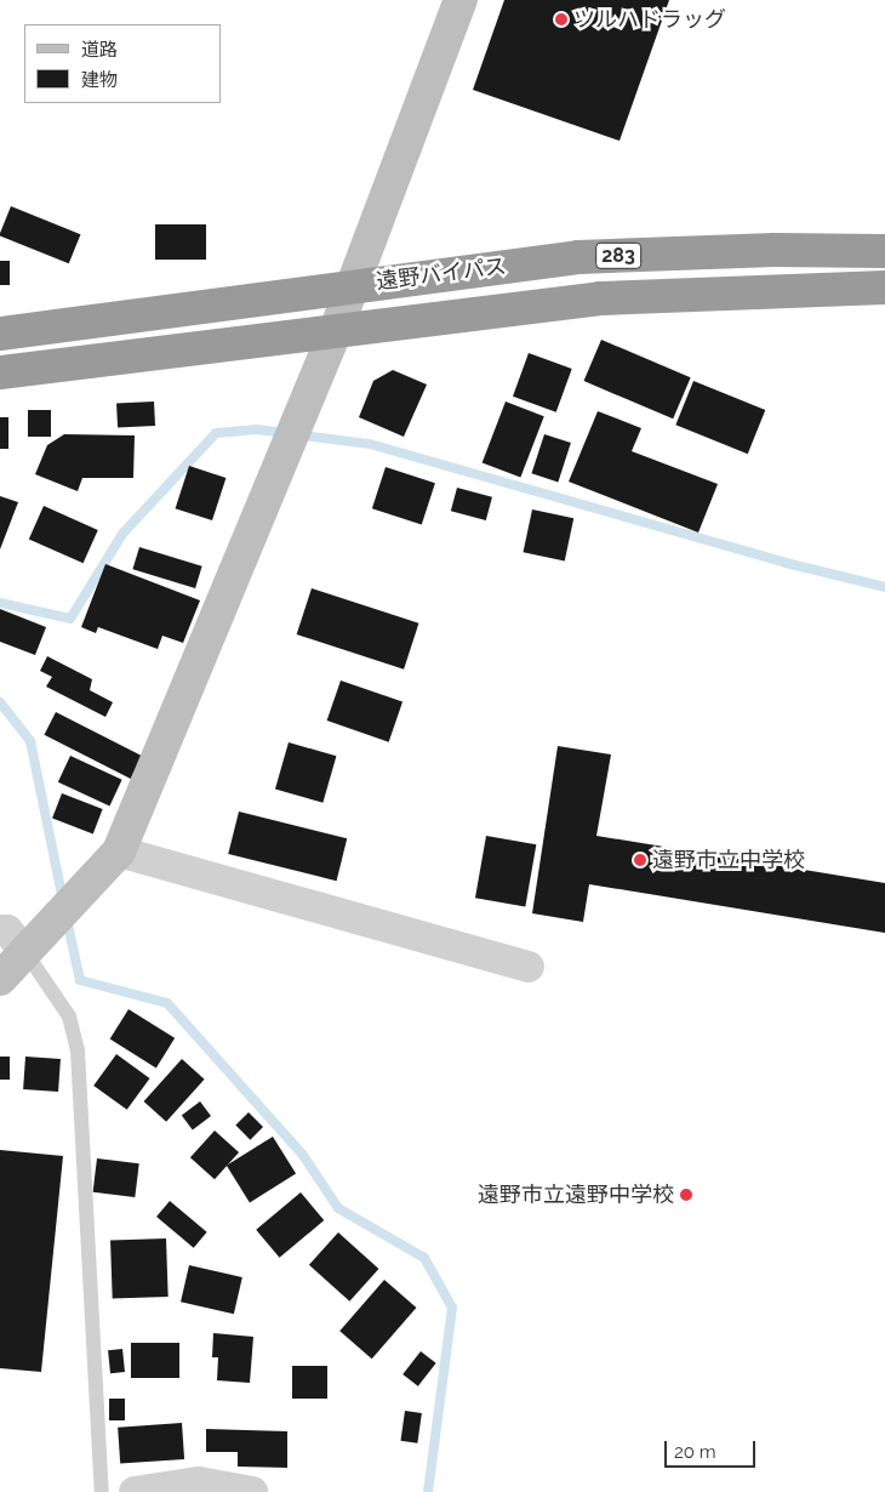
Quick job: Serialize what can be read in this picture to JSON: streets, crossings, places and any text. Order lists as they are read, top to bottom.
{
  "streets": {
    "highway": ["283", "遠野バイパス"]
  },
  "places": ["ツルハドラッグ", "遠野市立中学校", "遠野市立遠野中学校"],
  "legend": ["道路", "建物"],
  "scale_bar": "20 m"
}
